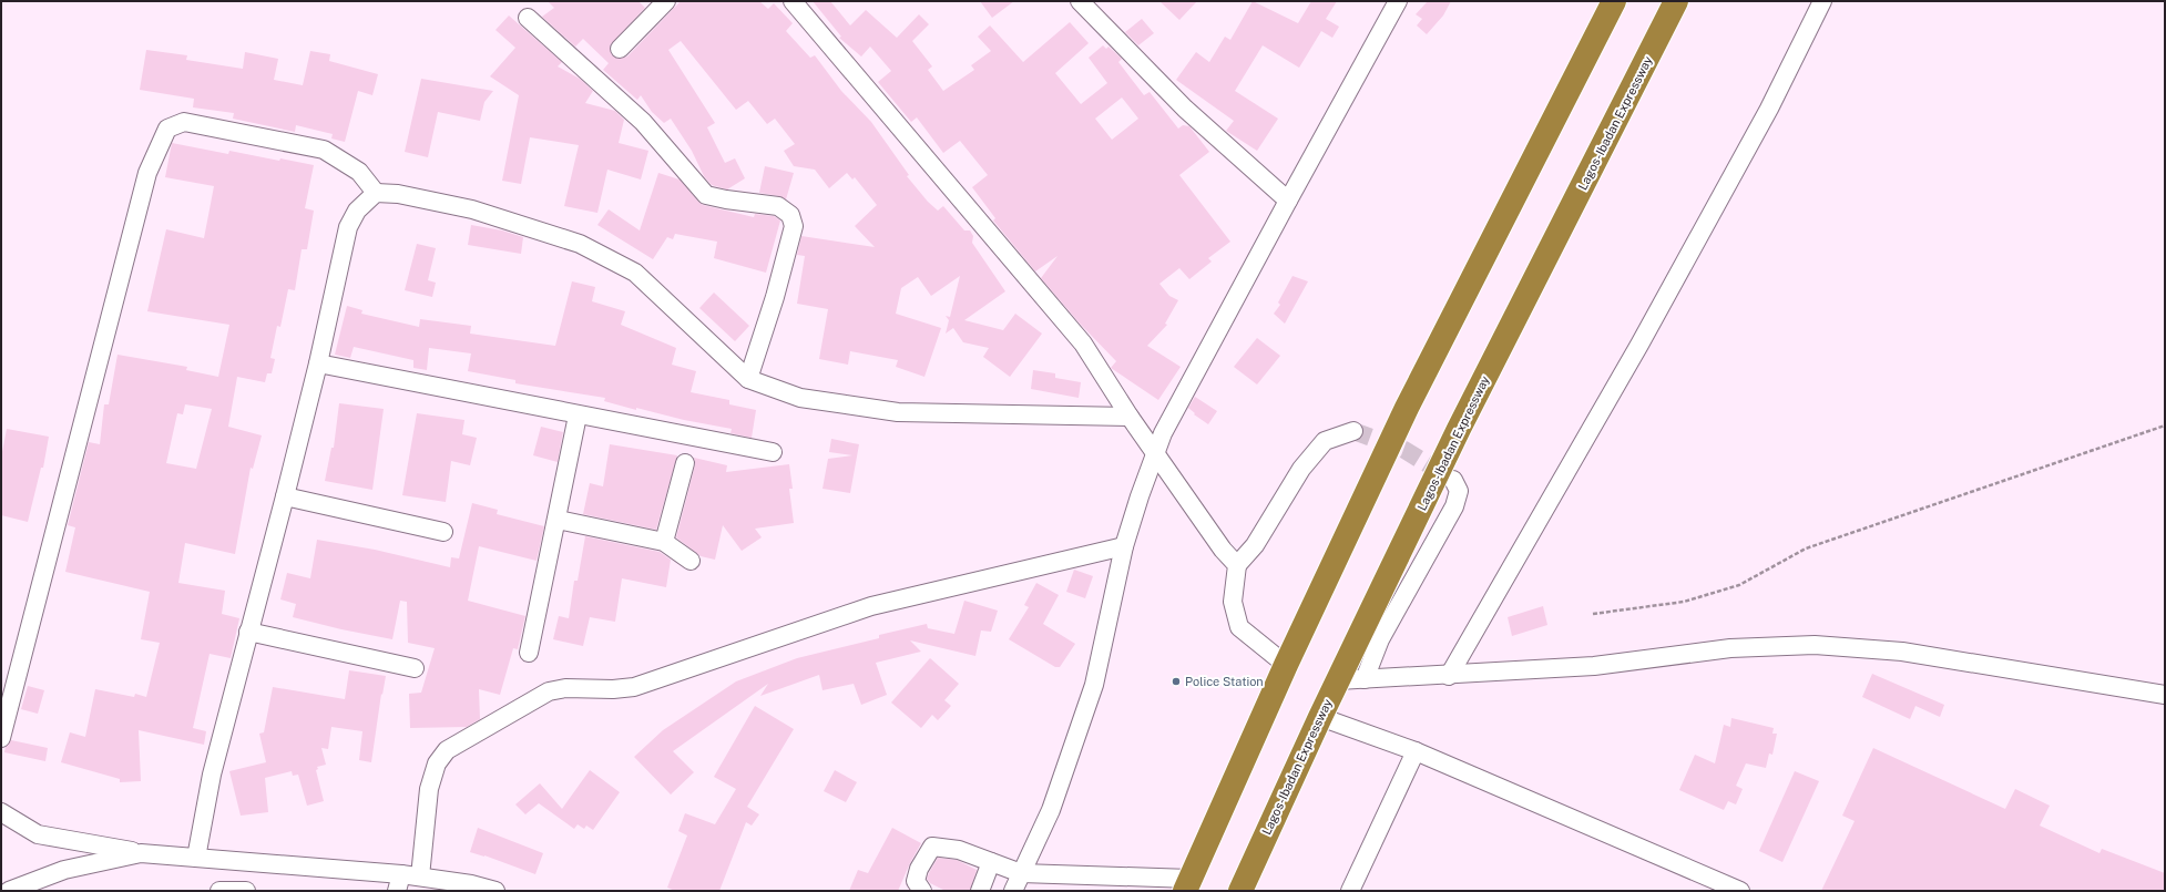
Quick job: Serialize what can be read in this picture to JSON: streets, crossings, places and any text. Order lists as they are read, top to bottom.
{
  "streets": {
    "highway": ["Lagos-Ibadan Expressway"]
  },
  "places": ["Police Station"]
}
